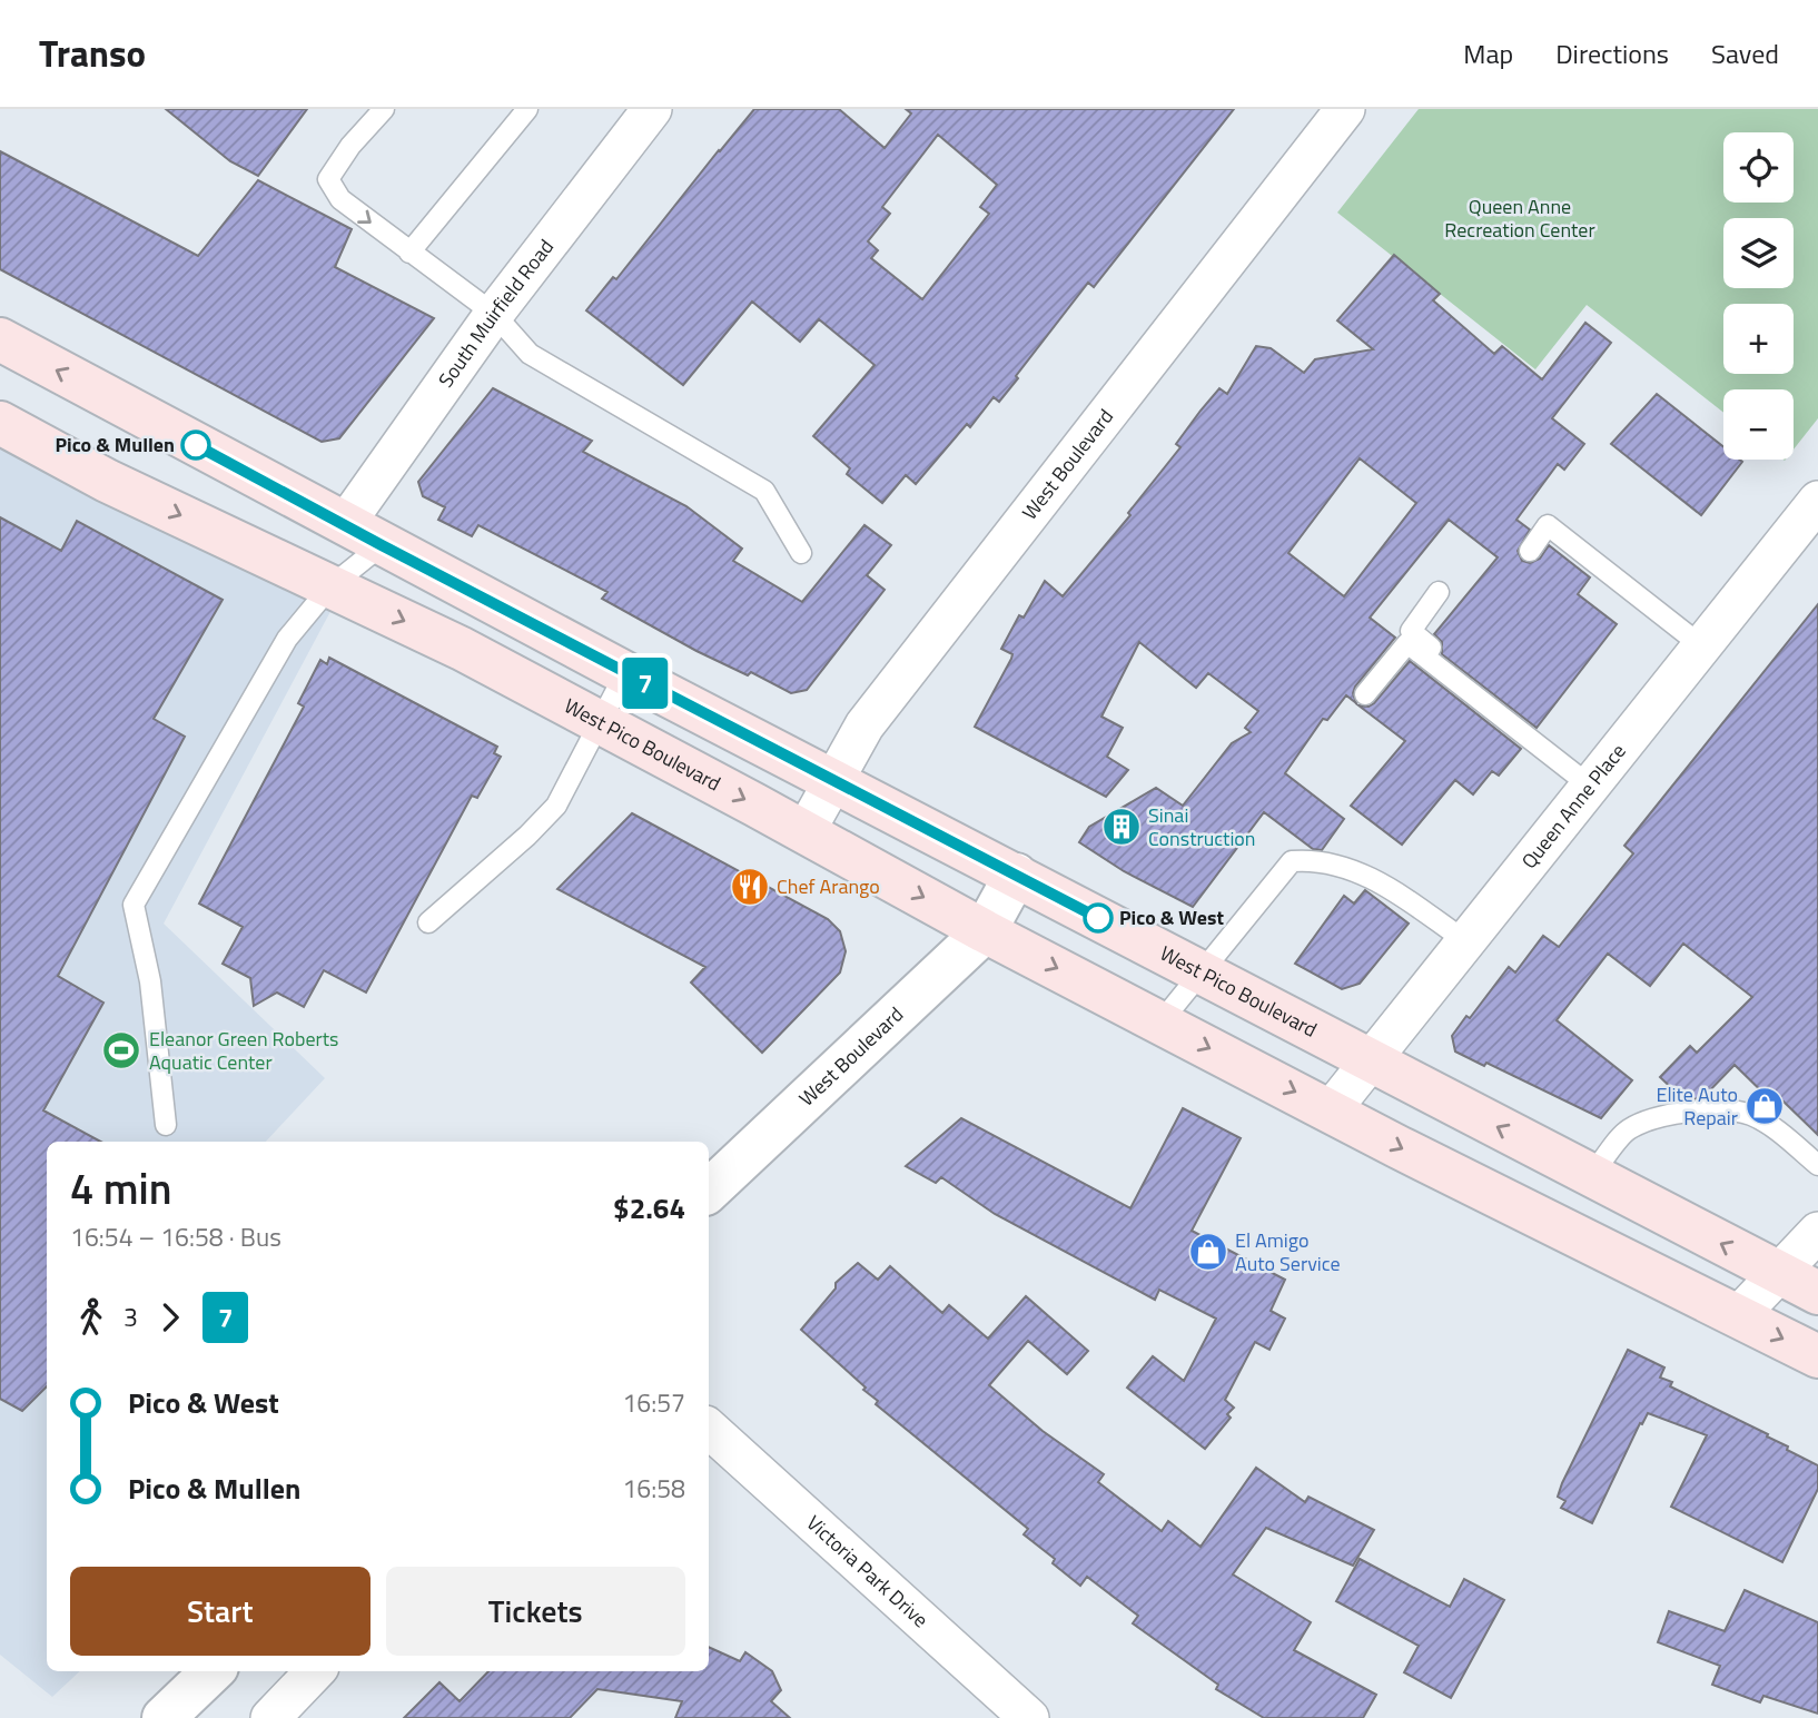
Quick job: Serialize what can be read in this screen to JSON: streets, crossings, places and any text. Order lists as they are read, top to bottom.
{
  "streets": {
    "main road": ["West Pico Boulevard"],
    "street": [
      "South Muirfield Road",
      "West Boulevard",
      "Queen Anne Place",
      "Victoria Park Drive"
    ]
  },
  "crossings": [
    ["South Muirfield Road", "West Pico Boulevard"],
    ["West Boulevard", "West Pico Boulevard"],
    ["West Pico Boulevard", "Queen Anne Place"]
  ],
  "parks": ["Queen Anne Recreation Center"],
  "places": {
    "other": ["Pico & Mullen", "Pico & West"],
    "building": ["Sinai Construction"],
    "restaurant": ["Chef Arango"],
    "sports": ["Eleanor Green Roberts Aquatic Center"],
    "shop": ["Elite Auto Repair", "El Amigo Auto Service"]
  },
  "lines": ["bus line 7"],
  "page": {
    "header": "Transo",
    "nav": ["Map", "Directions", "Saved"],
    "on_map": "7",
    "map_buttons": ["+", "−"],
    "heading": ["4 min", "16:54 – 16:58 · Bus", "$2.64"],
    "legs": ["3", "7"],
    "list": [
      {
        "name": "Pico & West",
        "value": "16:57"
      },
      {
        "name": "Pico & Mullen",
        "value": "16:58"
      }
    ],
    "buttons": ["Start", "Tickets"]
  }
}
